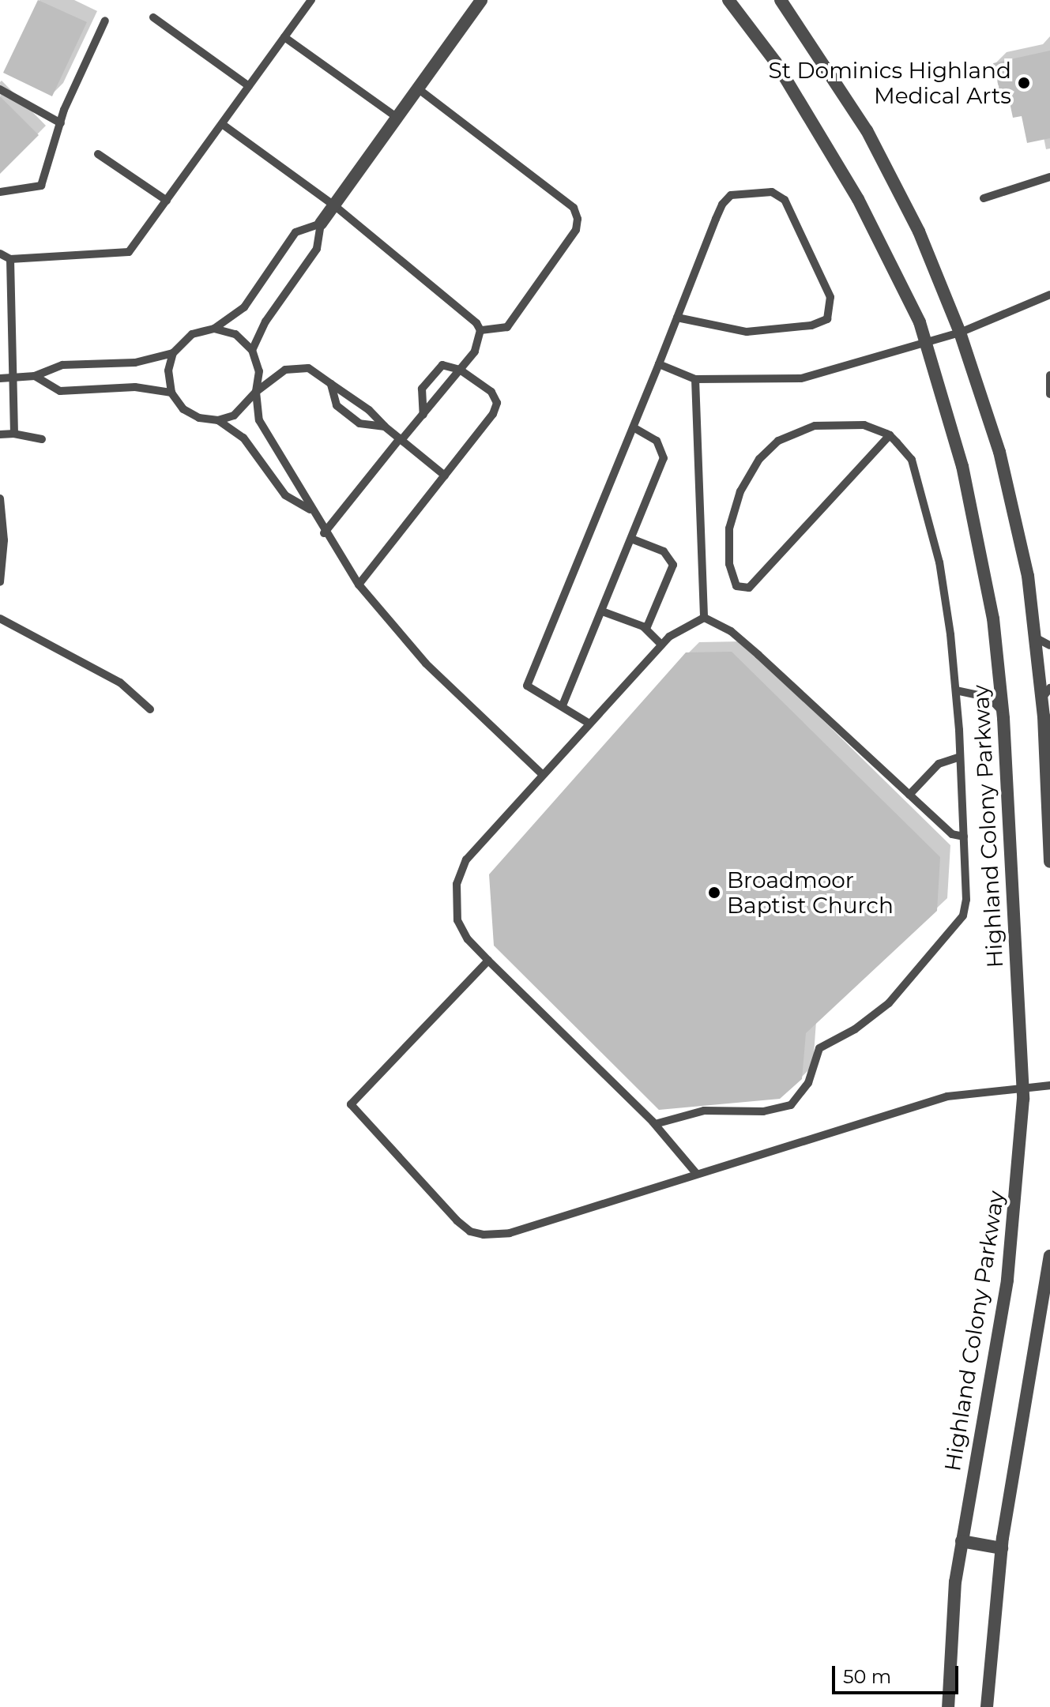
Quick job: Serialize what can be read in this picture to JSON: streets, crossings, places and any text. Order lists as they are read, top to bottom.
{
  "streets": {
    "street": ["Highland Colony Parkway"]
  },
  "places": ["St Dominics Highland Medical Arts", "Broadmoor Baptist Church"],
  "scale_bar": "50 m"
}
